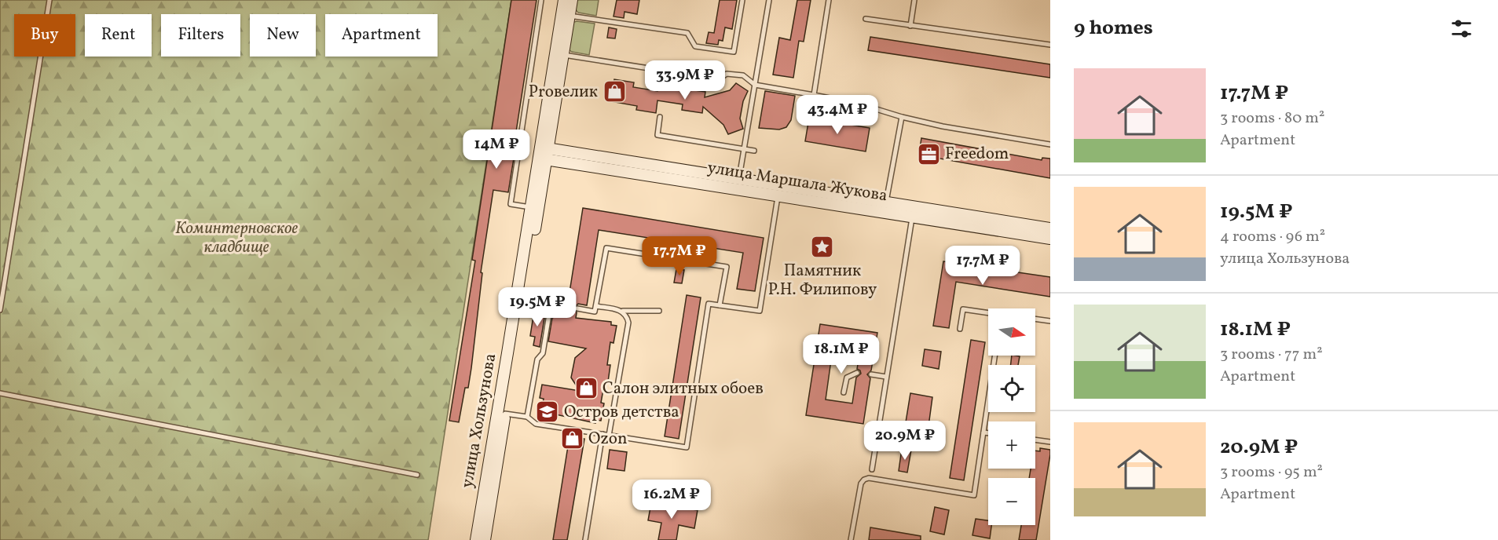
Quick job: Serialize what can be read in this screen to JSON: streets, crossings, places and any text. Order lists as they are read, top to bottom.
{
  "streets": {
    "main road": ["улица Маршала Жукова", "улица Хользунова"]
  },
  "crossings": [
    ["улица Маршала Жукова", "улица Хользунова"]
  ],
  "parks": ["Коминтерновское кладбище"],
  "places": {
    "shop": ["Proвелик", "Салон элитных обоев", "Ozon"],
    "office": ["Freedom"],
    "place": ["Памятник Р.Н. Филипову"],
    "school or university": ["Остров детства"]
  },
  "north": "right",
  "page": {
    "heading": "9 homes",
    "chip": [
      "Buy",
      "Rent",
      "Filters",
      "New",
      "Apartment"
    ],
    "list": [
      {
        "name": "17.7M ₽",
        "note": "3 rooms · 80 m² · Apartment"
      },
      {
        "name": "19.5M ₽",
        "note": "4 rooms · 96 m² · улица Хользунова"
      },
      {
        "name": "18.1M ₽",
        "note": "3 rooms · 77 m² · Apartment"
      },
      {
        "name": "20.9M ₽",
        "note": "3 rooms · 95 m² · Apartment"
      }
    ],
    "price": [
      "33.9M ₽",
      "43.4M ₽",
      "14M ₽",
      "17.7M ₽",
      "17.7M ₽",
      "19.5M ₽",
      "18.1M ₽",
      "20.9M ₽",
      "16.2M ₽"
    ],
    "map_buttons": ["+", "−"]
  }
}
